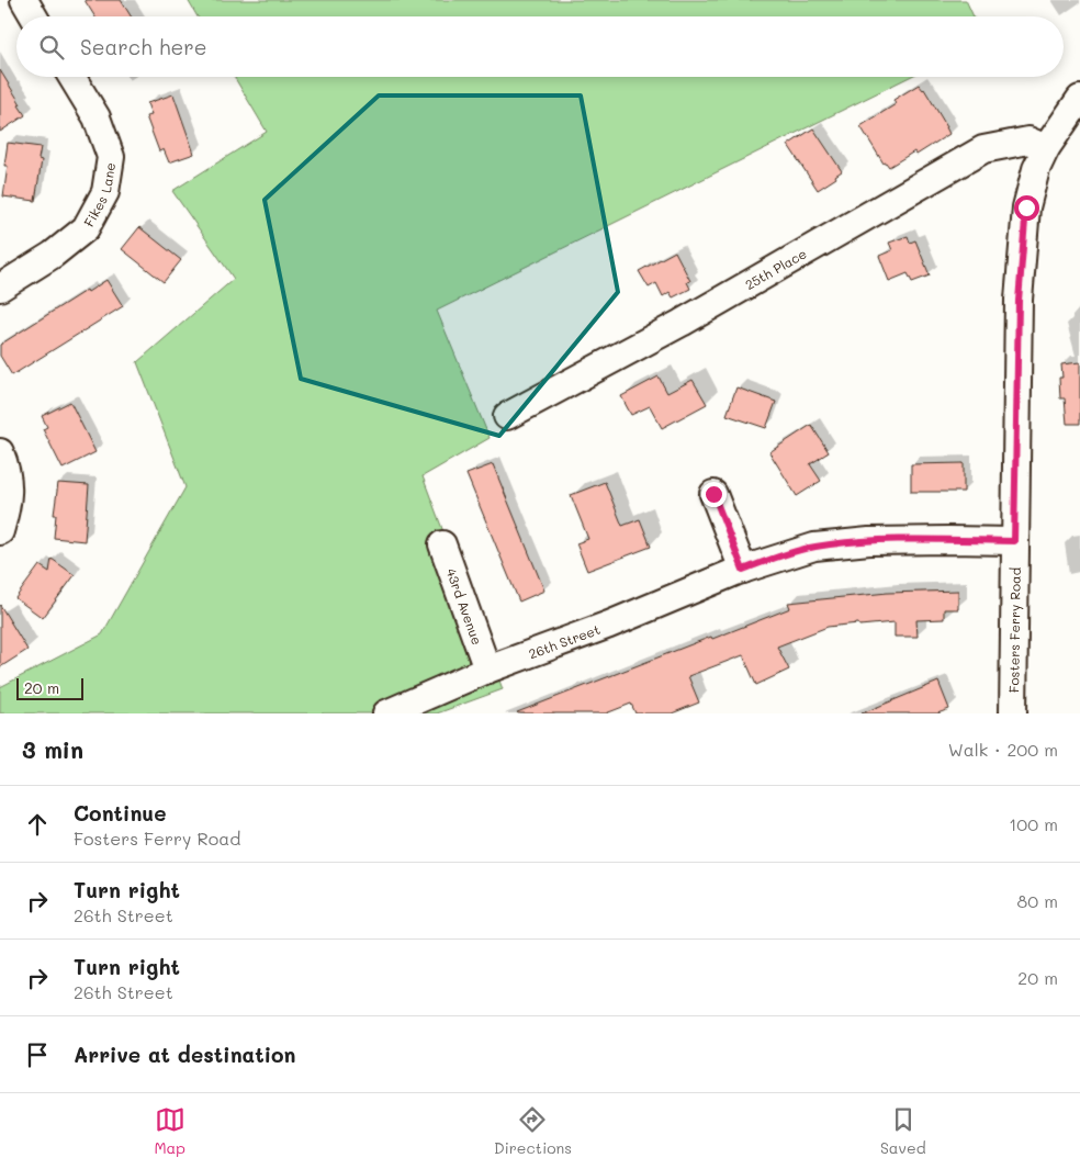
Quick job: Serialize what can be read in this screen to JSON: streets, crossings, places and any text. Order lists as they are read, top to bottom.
{
  "streets": {
    "street": [
      "Fikes Lane",
      "25th Place",
      "43rd Avenue",
      "Fosters Ferry Road",
      "26th Street"
    ]
  },
  "crossings": [
    ["25th Place", "Fosters Ferry Road"],
    ["43rd Avenue", "26th Street"],
    ["Fosters Ferry Road", "26th Street"]
  ],
  "scale_bar": "20 m",
  "page": {
    "search": "Search here",
    "scale": "20 m",
    "heading": ["3 min", "Walk · 200 m"],
    "list": [
      ["Continue", "Fosters Ferry Road", "100 m"],
      ["Turn right", "26th Street", "80 m"],
      ["Turn right", "26th Street", "20 m"],
      "Arrive at destination"
    ],
    "nav": ["Map", "Directions", "Saved"]
  }
}
